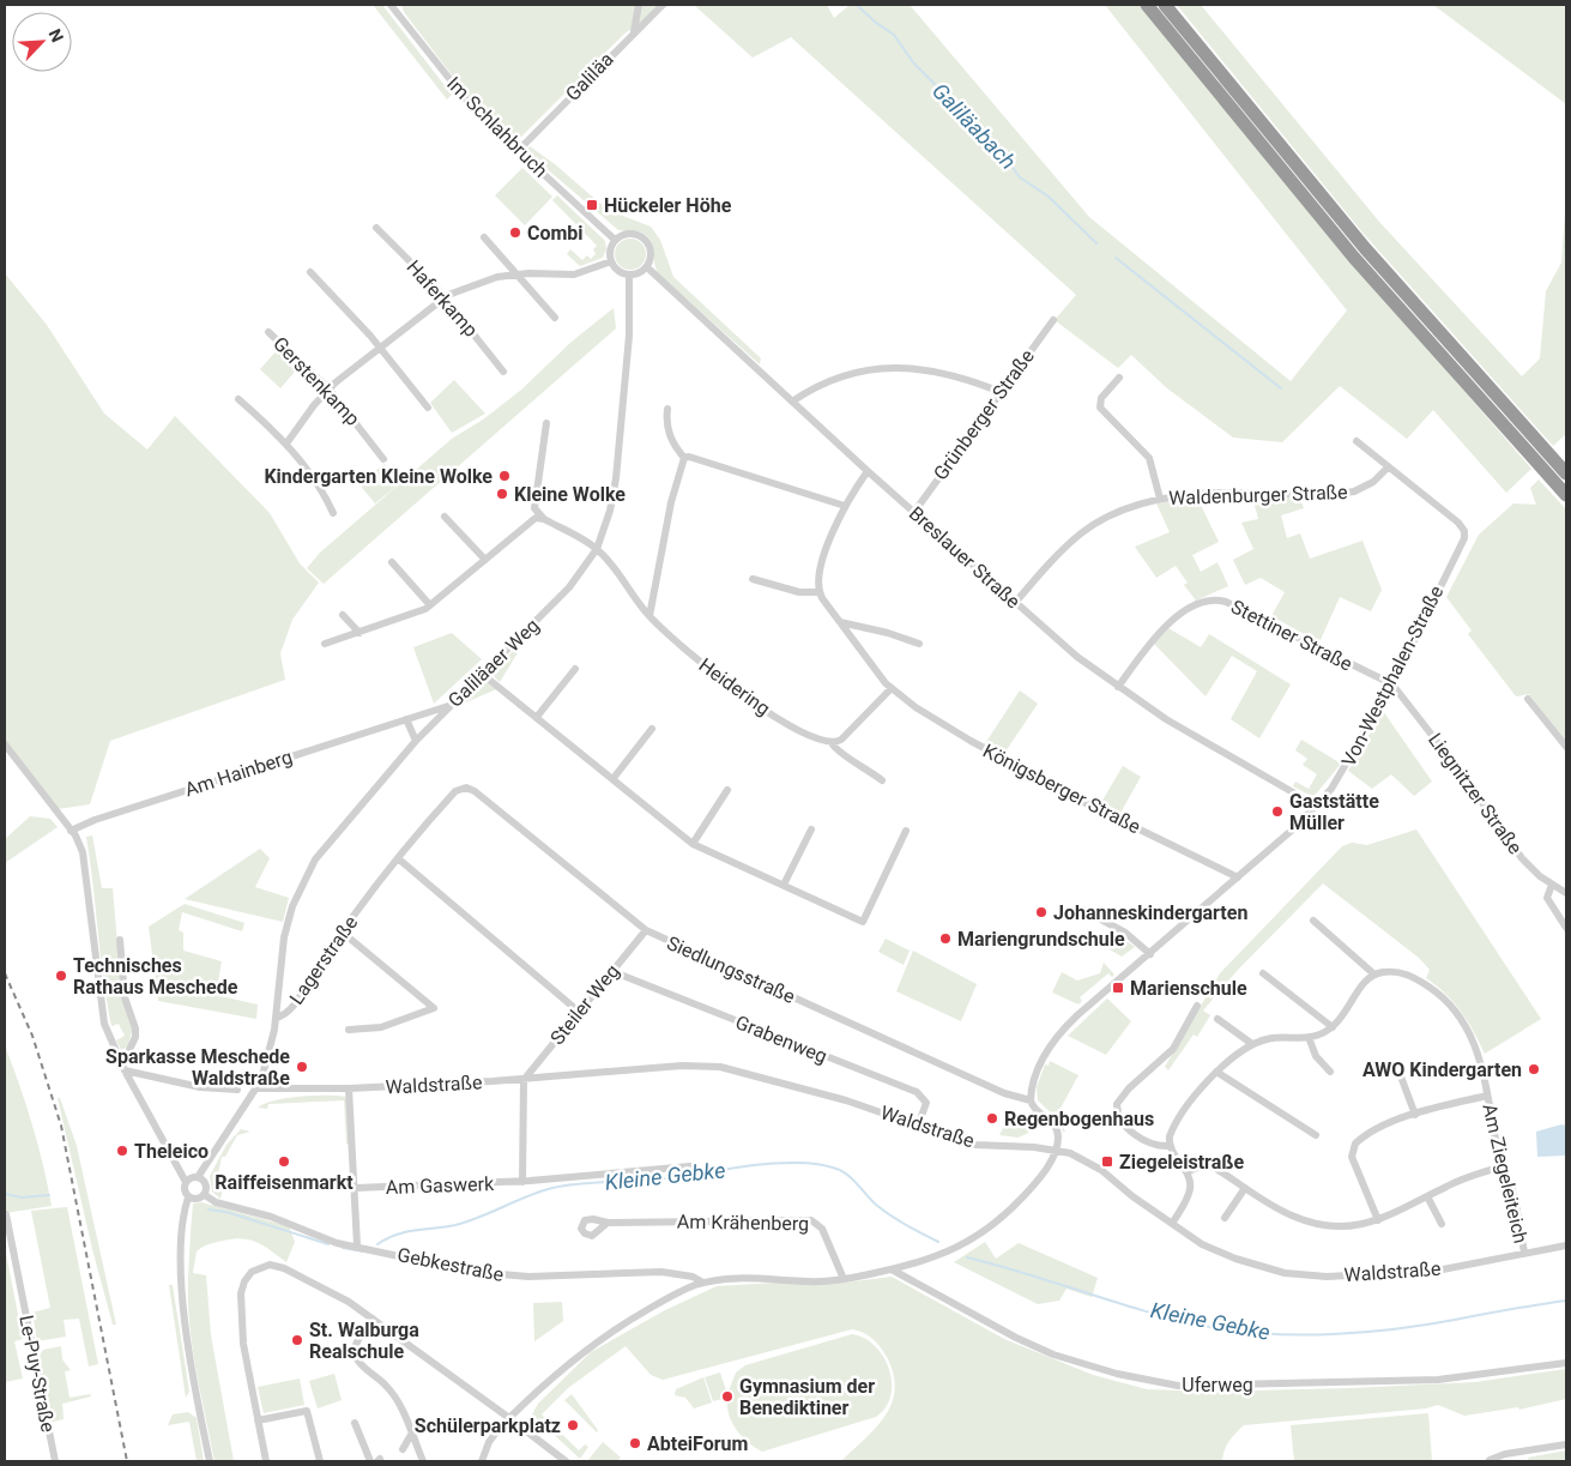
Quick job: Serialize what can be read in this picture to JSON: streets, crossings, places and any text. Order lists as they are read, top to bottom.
{
  "streets": {
    "street": [
      "Galiläa",
      "Im Schlahbruch",
      "Haferkamp",
      "Gerstenkamp",
      "Grünberger Straße",
      "Waldenburger Straße",
      "Breslauer Straße",
      "Stettiner Straße",
      "Galiläaer Weg",
      "Von-Westphalen-Straße",
      "Heidering",
      "Am Hainberg",
      "Königsberger Straße",
      "Liegnitzer Straße",
      "Lagerstraße",
      "Siedlungsstraße",
      "Steiler Weg",
      "Grabenweg",
      "Waldstraße",
      "Am Ziegeleiteich",
      "Am Gaswerk",
      "Am Krähenberg",
      "Gebkestraße",
      "Le-Puy-Straße",
      "Uferweg"
    ]
  },
  "crossings": [
    ["Galiläa", "Im Schlahbruch"],
    ["Im Schlahbruch", "Breslauer Straße"],
    ["Im Schlahbruch", "Galiläaer Weg"],
    ["Grünberger Straße", "Breslauer Straße"],
    ["Waldenburger Straße", "Breslauer Straße"],
    ["Waldenburger Straße", "Von-Westphalen-Straße"],
    ["Breslauer Straße", "Stettiner Straße"],
    ["Breslauer Straße", "Galiläaer Weg"],
    ["Breslauer Straße", "Von-Westphalen-Straße"],
    ["Stettiner Straße", "Von-Westphalen-Straße"],
    ["Stettiner Straße", "Liegnitzer Straße"],
    ["Galiläaer Weg", "Heidering"],
    ["Galiläaer Weg", "Am Hainberg"],
    ["Galiläaer Weg", "Lagerstraße"],
    ["Von-Westphalen-Straße", "Königsberger Straße"],
    ["Von-Westphalen-Straße", "Liegnitzer Straße"],
    ["Von-Westphalen-Straße", "Siedlungsstraße"],
    ["Lagerstraße", "Siedlungsstraße"],
    ["Lagerstraße", "Waldstraße"],
    ["Lagerstraße", "Gebkestraße"],
    ["Siedlungsstraße", "Steiler Weg"],
    ["Steiler Weg", "Grabenweg"],
    ["Steiler Weg", "Waldstraße"],
    ["Steiler Weg", "Am Gaswerk"],
    ["Grabenweg", "Waldstraße"],
    ["Waldstraße", "Am Ziegeleiteich"],
    ["Waldstraße", "Am Gaswerk"]
  ],
  "water": ["Galiläabach", "Kleine Gebke"],
  "places": {
    "transit": ["Hückeler Höhe", "Marienschule", "Ziegeleistraße"],
    "other": [
      "Combi",
      "Kindergarten Kleine Wolke",
      "Kleine Wolke",
      "Gaststätte Müller",
      "Johanneskindergarten",
      "Mariengrundschule",
      "Technisches Rathaus Meschede",
      "Sparkasse Meschede Waldstraße",
      "AWO Kindergarten",
      "Regenbogenhaus",
      "Theleico",
      "Raiffeisenmarkt",
      "St. Walburga Realschule",
      "Gymnasium der Benediktiner",
      "Schülerparkplatz",
      "AbteiForum"
    ]
  },
  "north": "top right"
}
